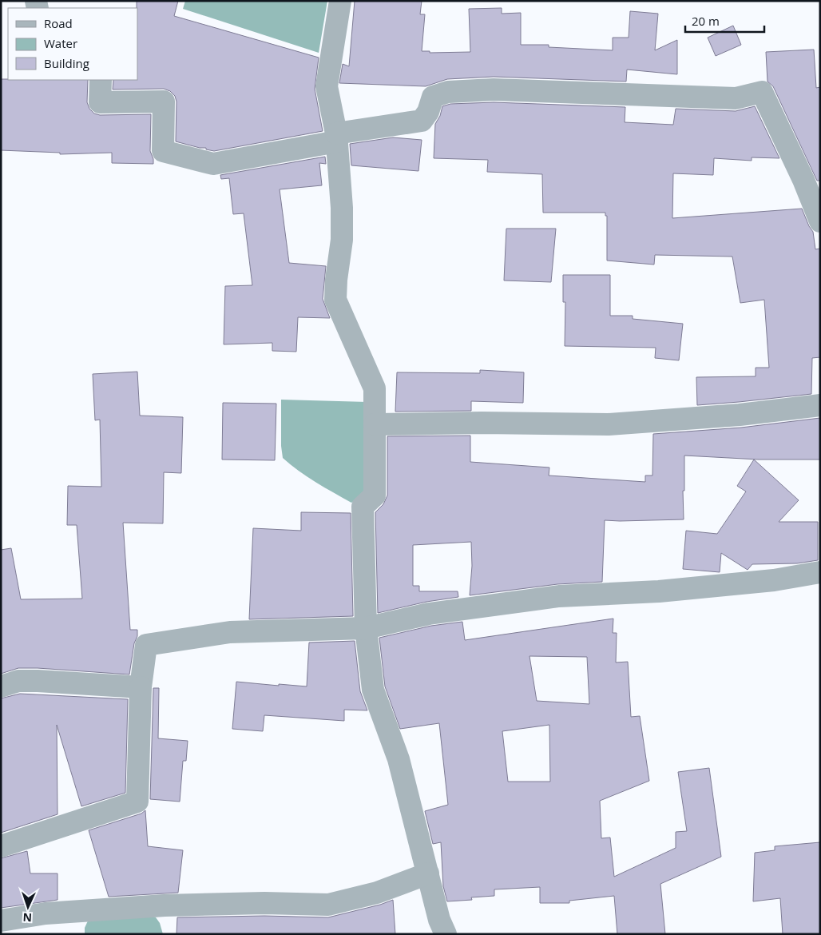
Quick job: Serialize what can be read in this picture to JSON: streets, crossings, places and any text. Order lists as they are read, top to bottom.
{
  "legend": ["Road", "Water", "Building"],
  "scale_bar": "20 m",
  "north": "bottom"
}
